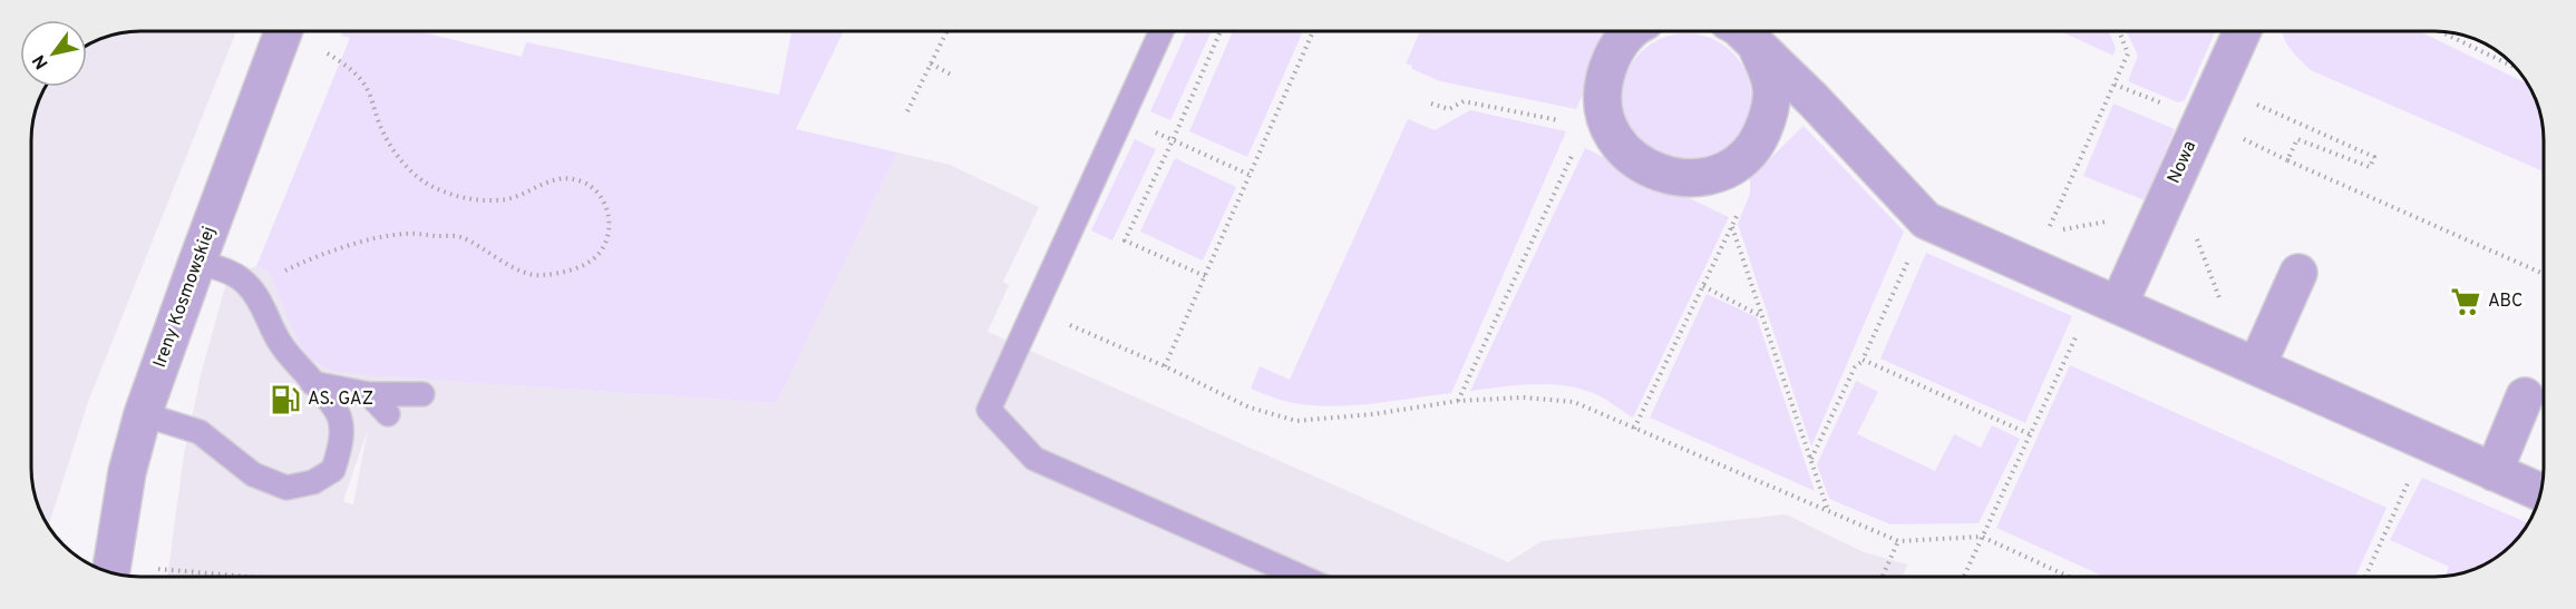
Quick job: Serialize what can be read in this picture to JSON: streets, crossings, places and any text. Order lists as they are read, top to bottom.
{
  "streets": {
    "street": ["Nowa", "Ireny Kosmowskiej"]
  },
  "places": {
    "supermarket": ["ABC"],
    "fuel station": ["AS. GAZ"]
  },
  "north": "bottom left"
}
